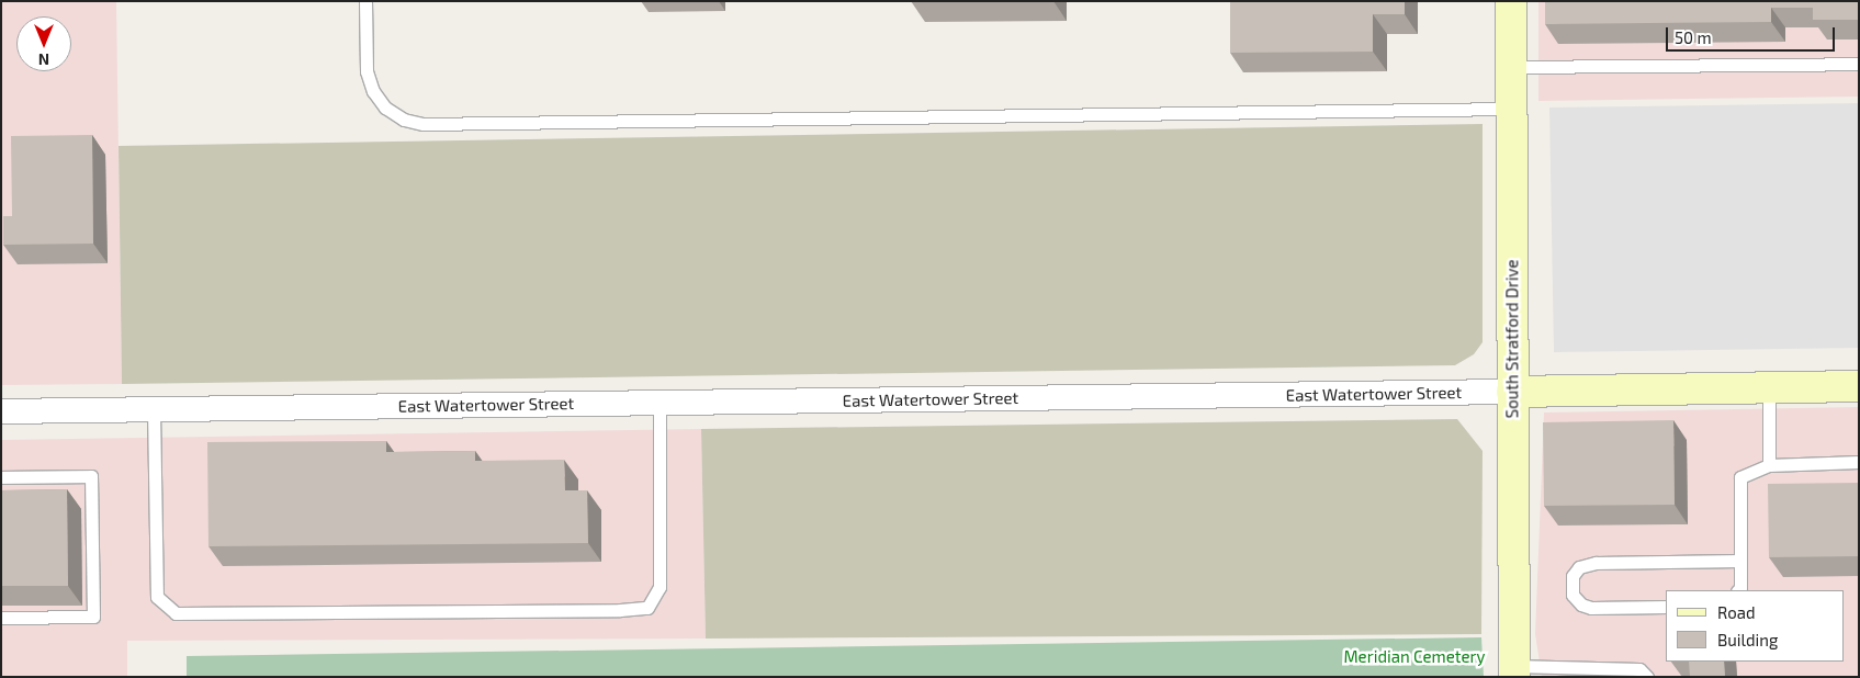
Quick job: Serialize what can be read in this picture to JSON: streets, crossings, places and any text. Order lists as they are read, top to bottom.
{
  "streets": {
    "street": ["South Stratford Drive", "East Watertower Street"]
  },
  "crossings": [
    ["South Stratford Drive", "East Watertower Street"]
  ],
  "parks": ["Meridian Cemetery"],
  "legend": ["Road", "Building"],
  "scale_bar": "50 m",
  "north": "bottom"
}
